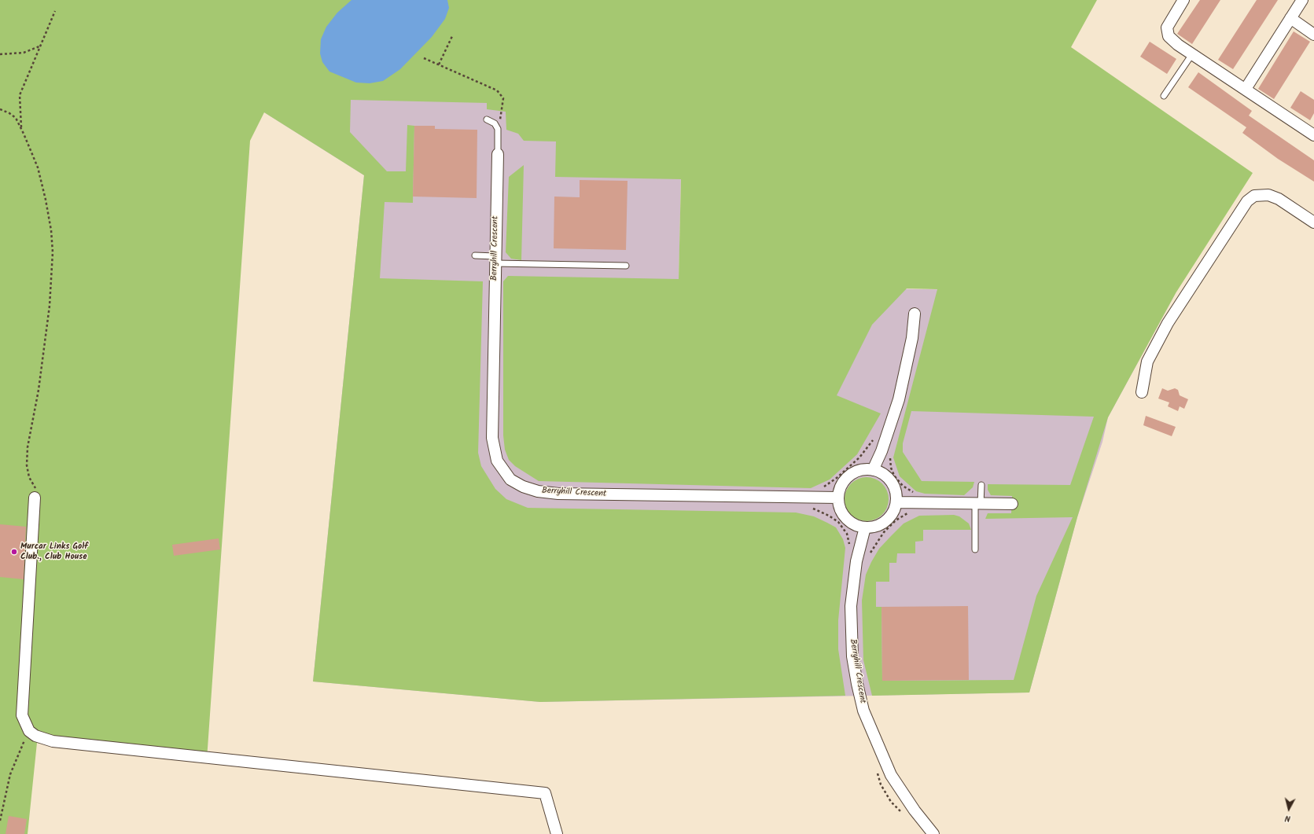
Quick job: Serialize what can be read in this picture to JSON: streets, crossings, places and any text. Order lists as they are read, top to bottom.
{
  "streets": {
    "street": ["Berryhill Crescent"]
  },
  "places": ["Murcar Links Golf Club., Club House"],
  "north": "bottom"
}
